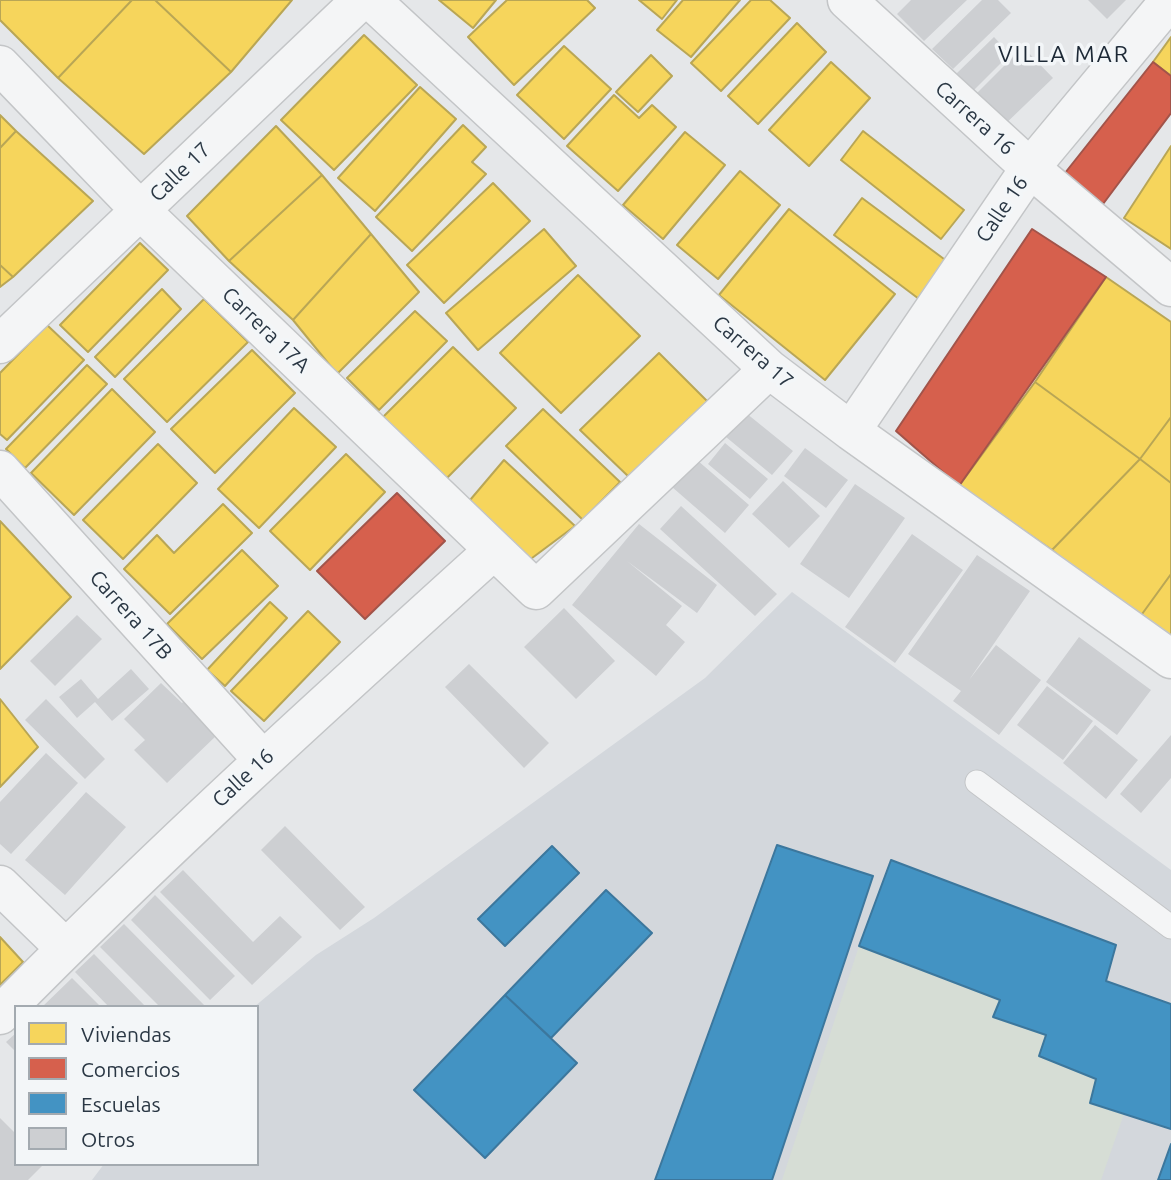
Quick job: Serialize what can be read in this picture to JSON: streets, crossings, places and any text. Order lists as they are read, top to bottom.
{
  "streets": {
    "street": [
      "Carrera 16",
      "Calle 17",
      "Calle 16",
      "Carrera 17A",
      "Carrera 17",
      "Carrera 17B"
    ]
  },
  "crossings": [
    ["Carrera 16", "Calle 16"],
    ["Calle 17", "Carrera 17A"],
    ["Calle 16", "Carrera 17A"],
    ["Calle 16", "Carrera 17"],
    ["Calle 16", "Carrera 17B"],
    ["Carrera 17A", "Carrera 17"]
  ],
  "districts": ["VILLA MAR"],
  "legend": [
    "Viviendas",
    "Comercios",
    "Escuelas",
    "Otros"
  ]
}
